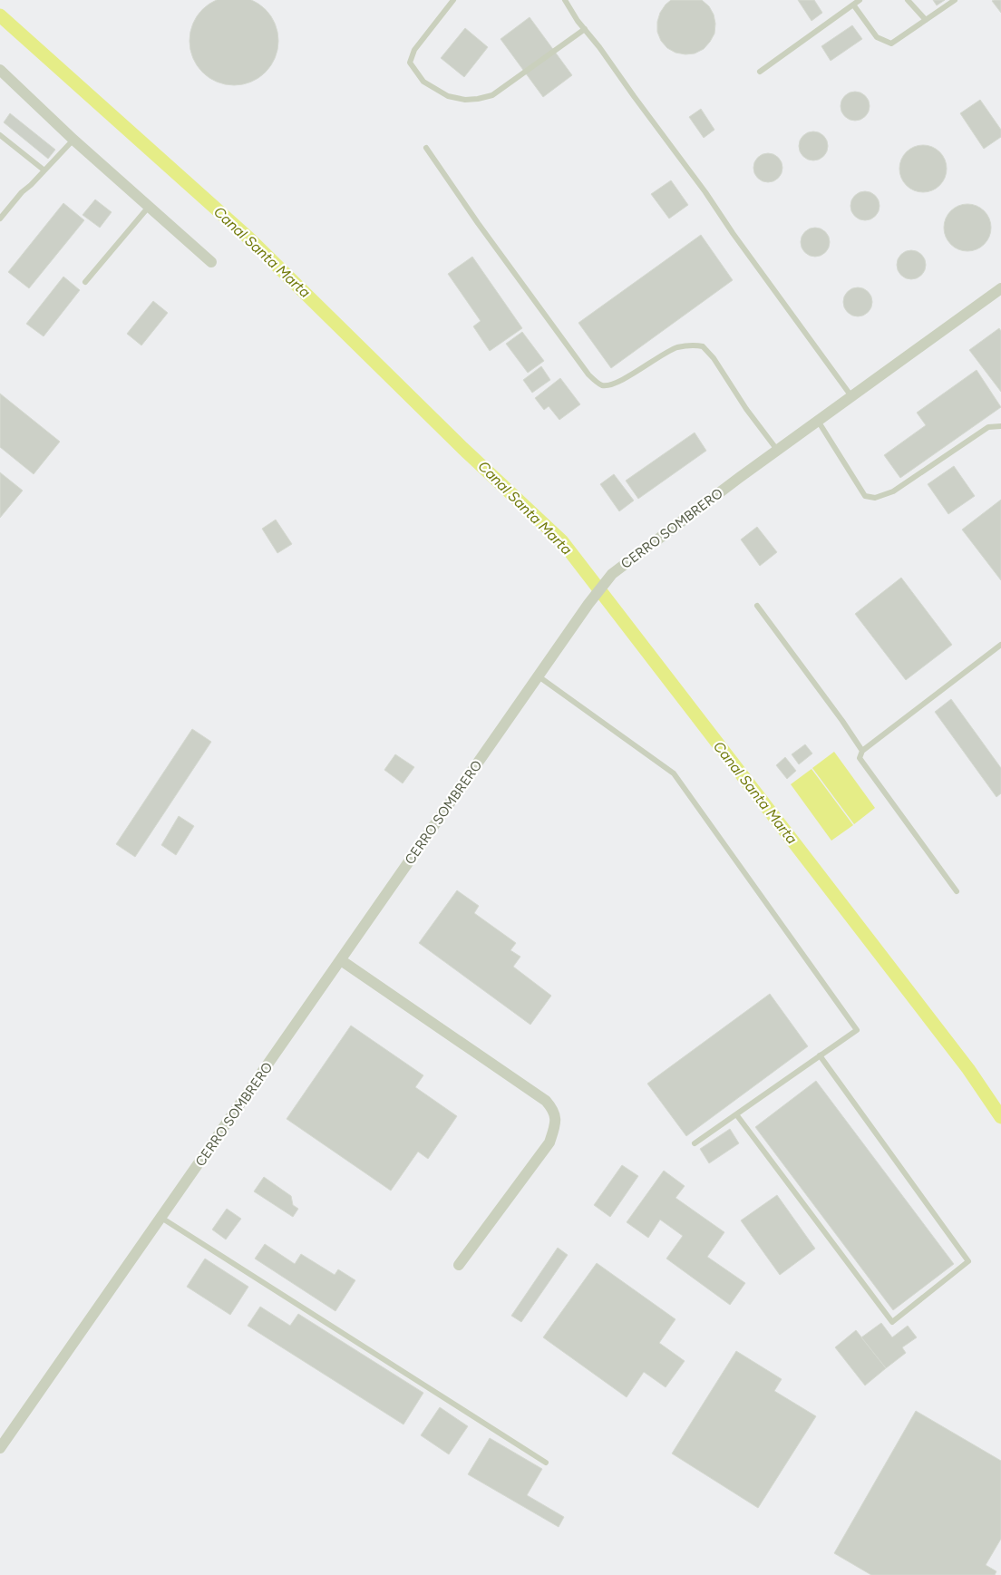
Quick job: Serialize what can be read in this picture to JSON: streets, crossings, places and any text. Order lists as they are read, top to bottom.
{
  "streets": {
    "street": ["CERRO SOMBRERO"]
  },
  "water": ["Canal Santa Marta"]
}
